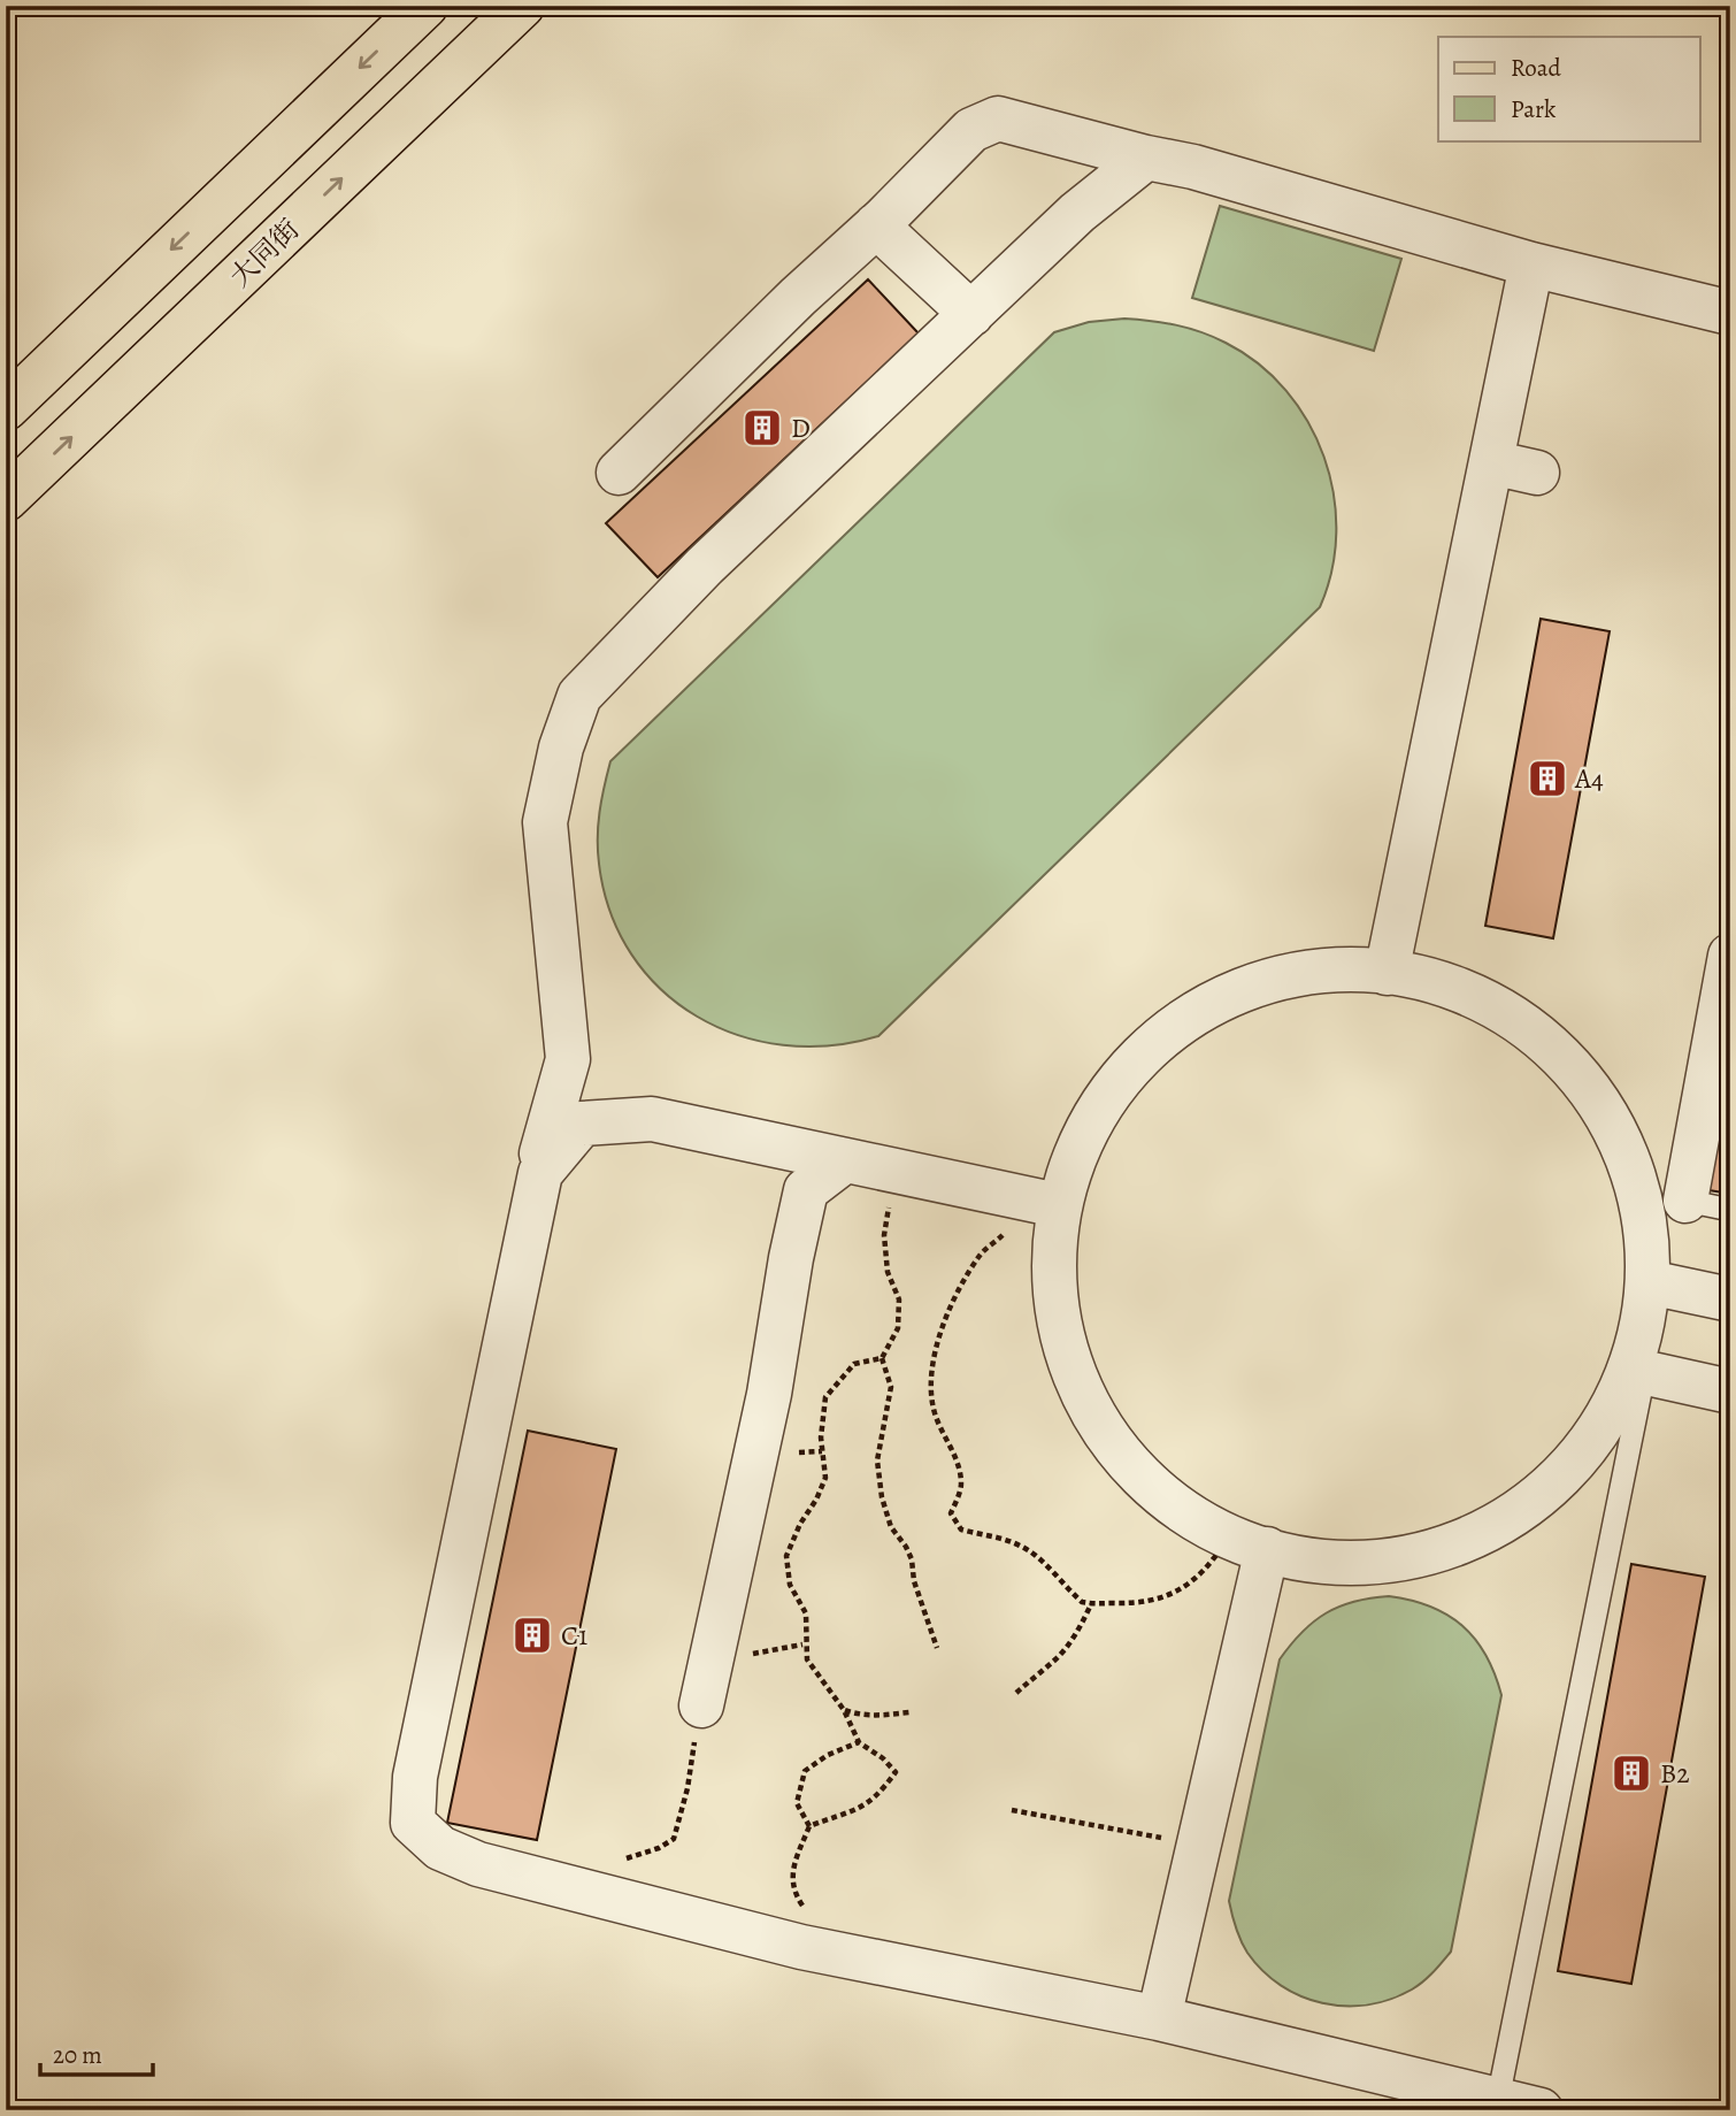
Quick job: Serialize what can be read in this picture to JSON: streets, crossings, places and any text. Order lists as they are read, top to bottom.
{
  "streets": {
    "main road": ["大同街"]
  },
  "places": {
    "building": [
      "D",
      "A4",
      "C1",
      "B2"
    ]
  },
  "legend": ["Road", "Park"],
  "scale_bar": "20 m"
}
